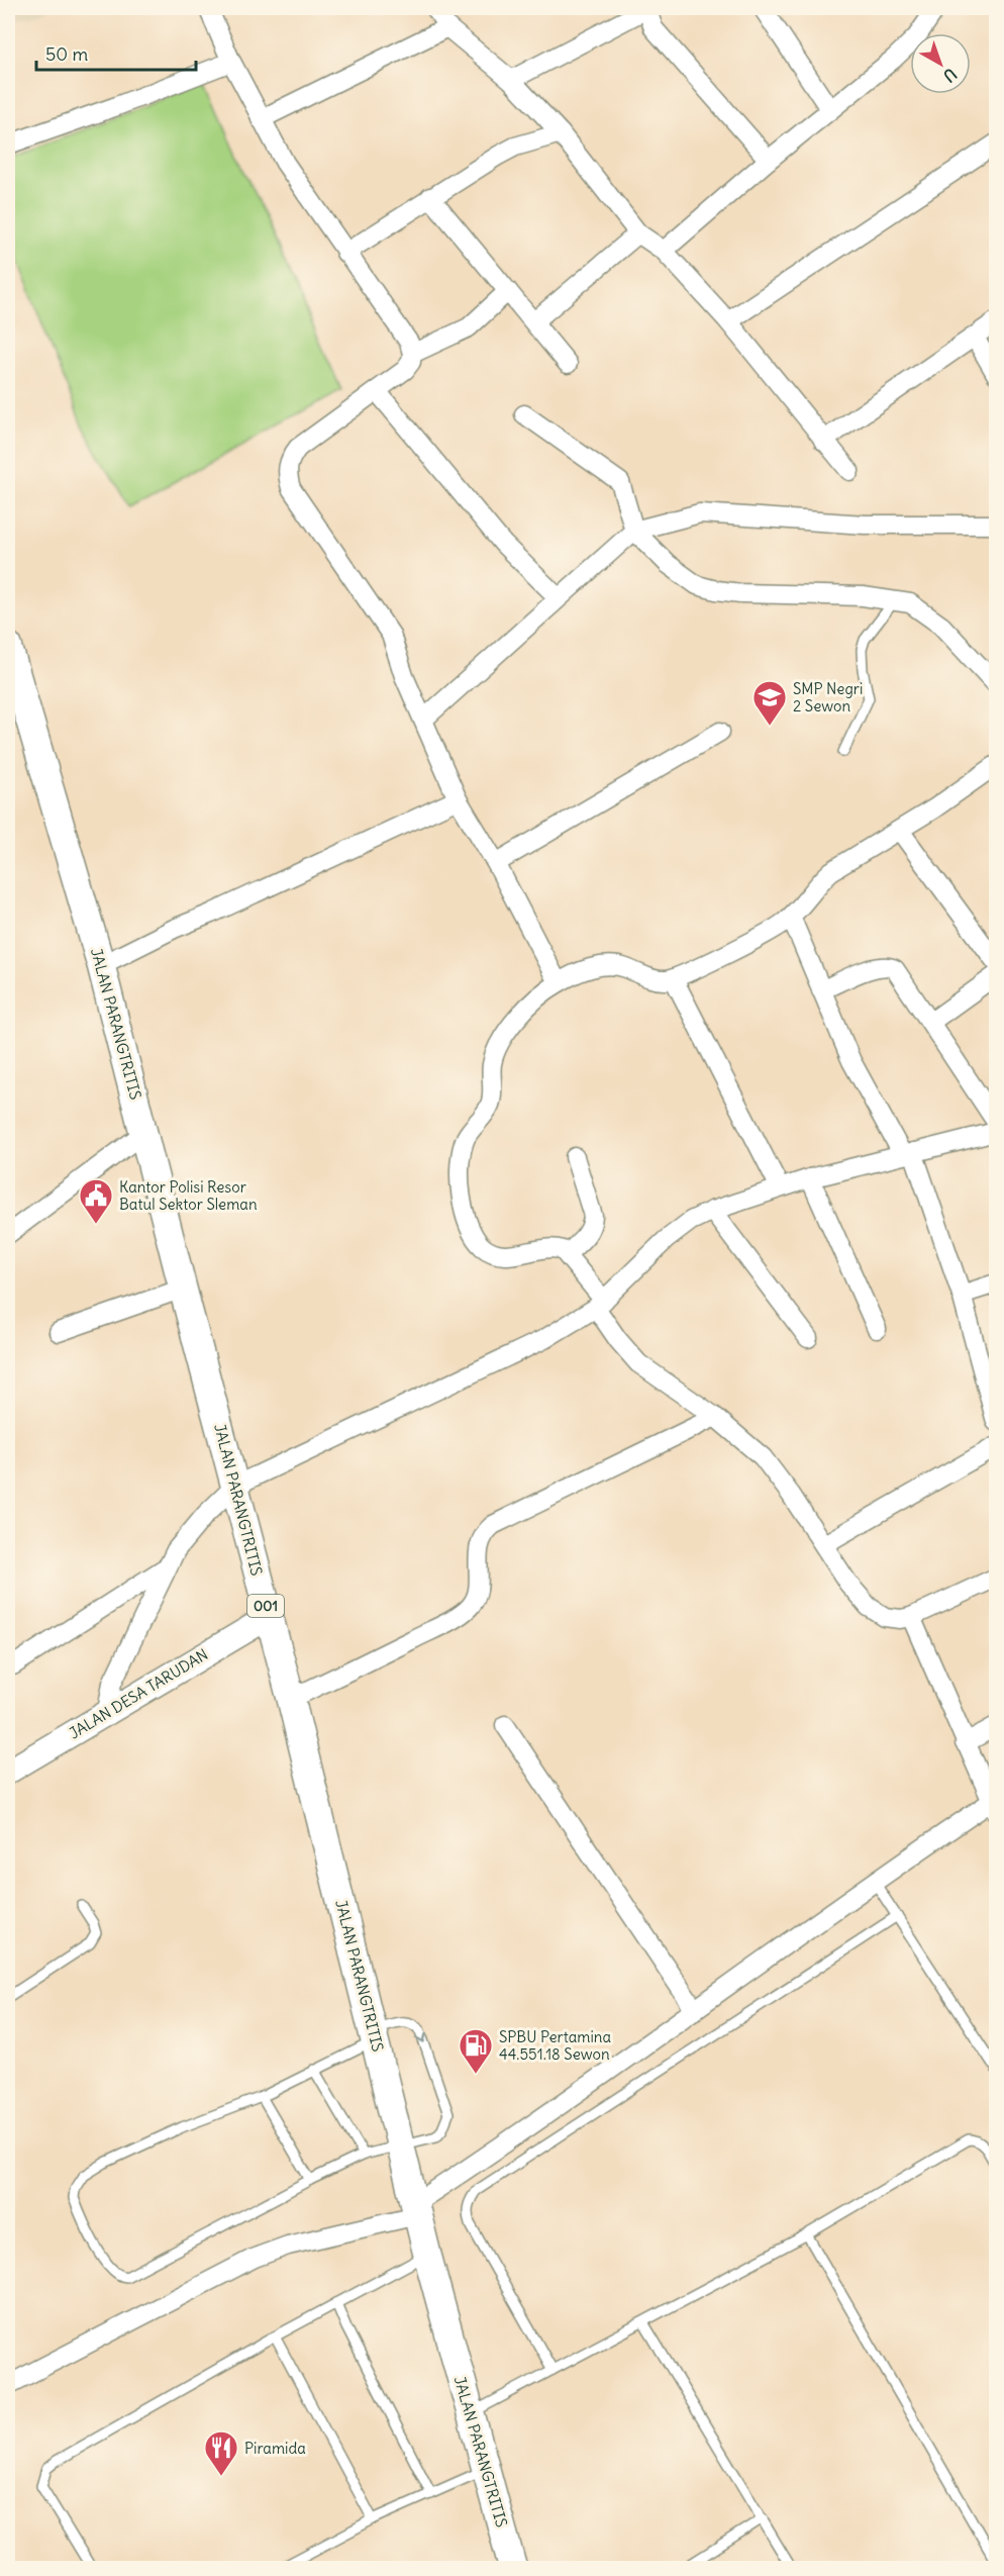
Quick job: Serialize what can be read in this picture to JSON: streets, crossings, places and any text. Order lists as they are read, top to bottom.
{
  "streets": {
    "main road": ["JALAN PARANGTRITIS", "001"],
    "street": ["JALAN DESA TARUDAN"]
  },
  "crossings": [
    ["JALAN PARANGTRITIS", "JALAN DESA TARUDAN"]
  ],
  "places": {
    "school or university": ["SMP Negri 2 Sewon"],
    "public building": ["Kantor Polisi Resor Batul Sektor Sleman"],
    "fuel station": ["SPBU Pertamina 44.551.18 Sewon"],
    "restaurant": ["Piramida"]
  },
  "scale_bar": "50 m",
  "north": "bottom right"
}
